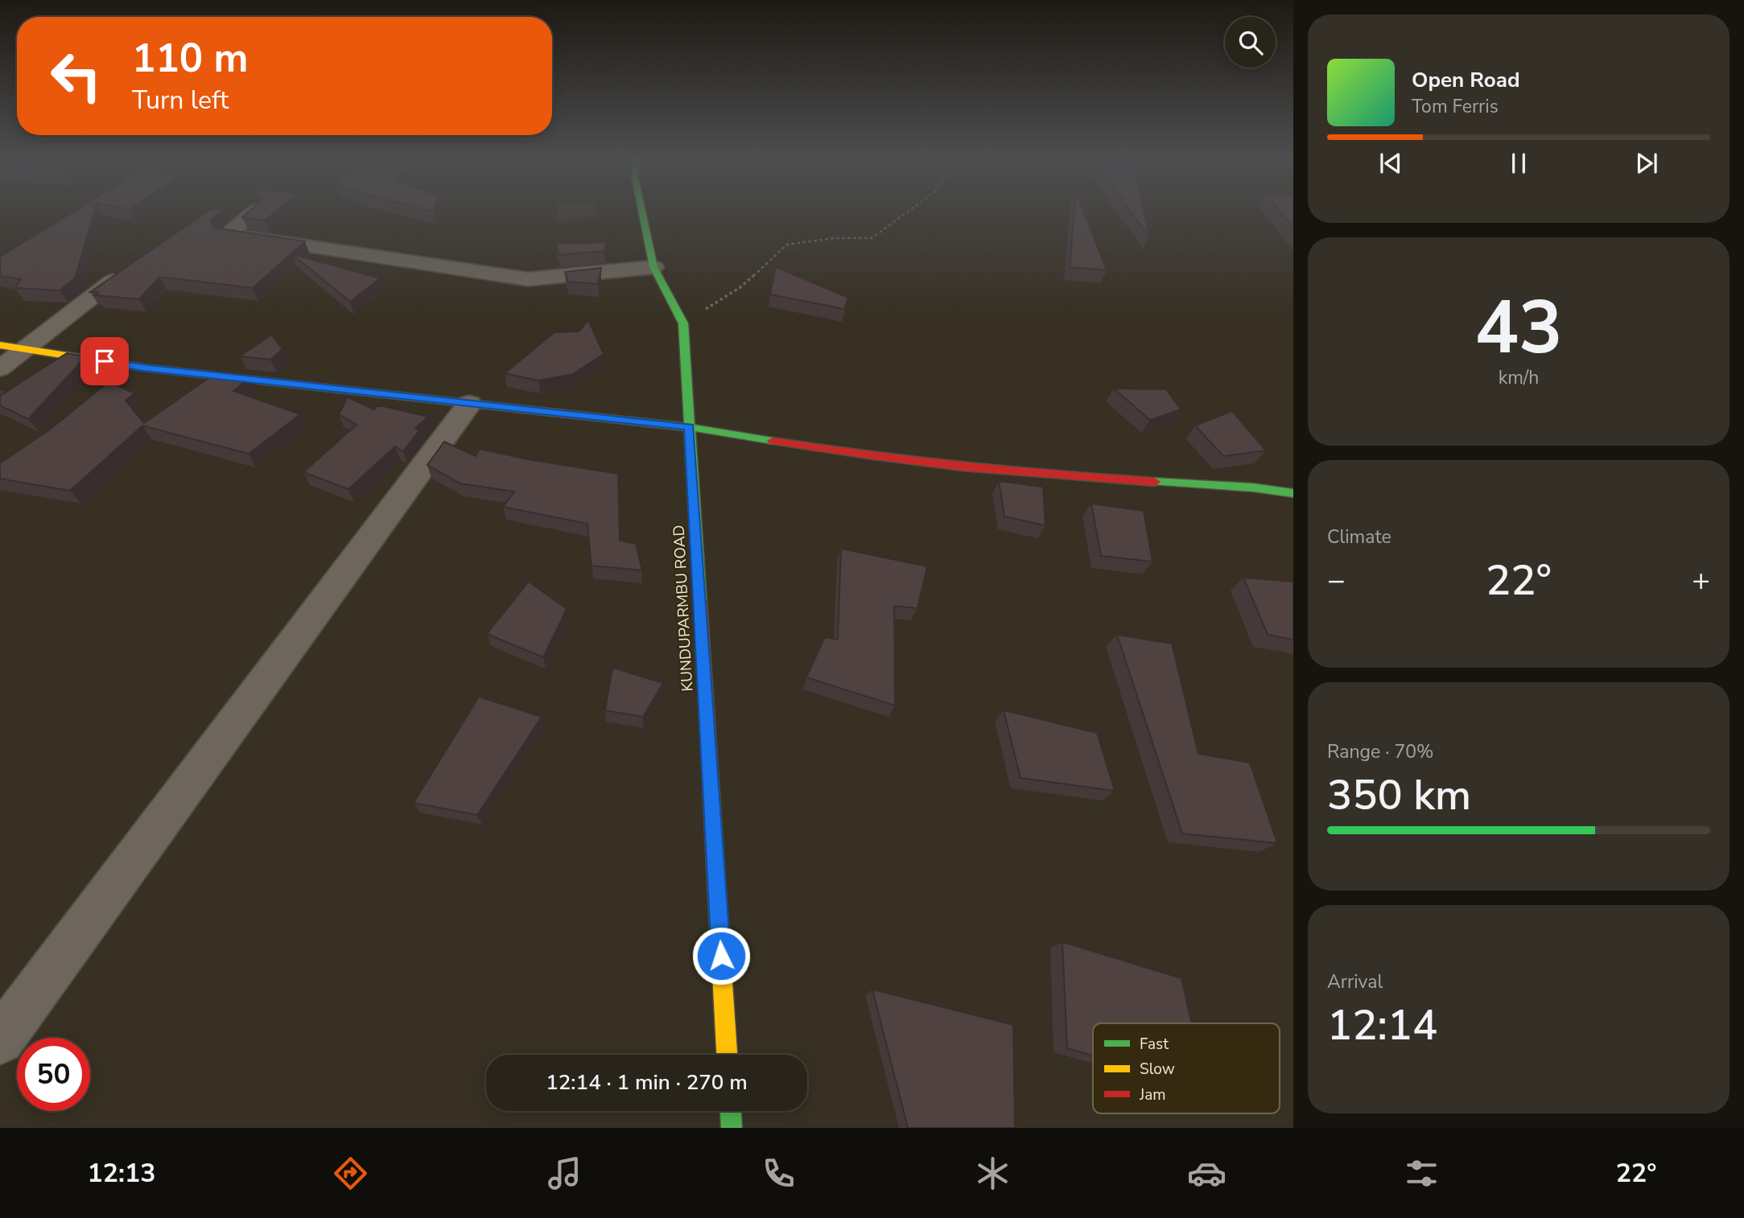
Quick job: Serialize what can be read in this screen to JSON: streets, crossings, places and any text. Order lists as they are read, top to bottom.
{
  "streets": {
    "street": ["KUNDUPARMBU ROAD"]
  },
  "legend": ["Fast", "Slow", "Jam"],
  "page": {
    "turn": ["110 m", "Turn left"],
    "song": ["Open Road", "Tom Ferris"],
    "tile": [
      ["43", "km/h"],
      "Climate",
      ["Range · 70%", "350 km"],
      ["Arrival", "12:14"]
    ],
    "heat": ["−", "22°", "+"],
    "limit": "50",
    "trip": "12:14 · 1 min · 270 m",
    "tabs": ["12:13", "22°"]
  }
}
